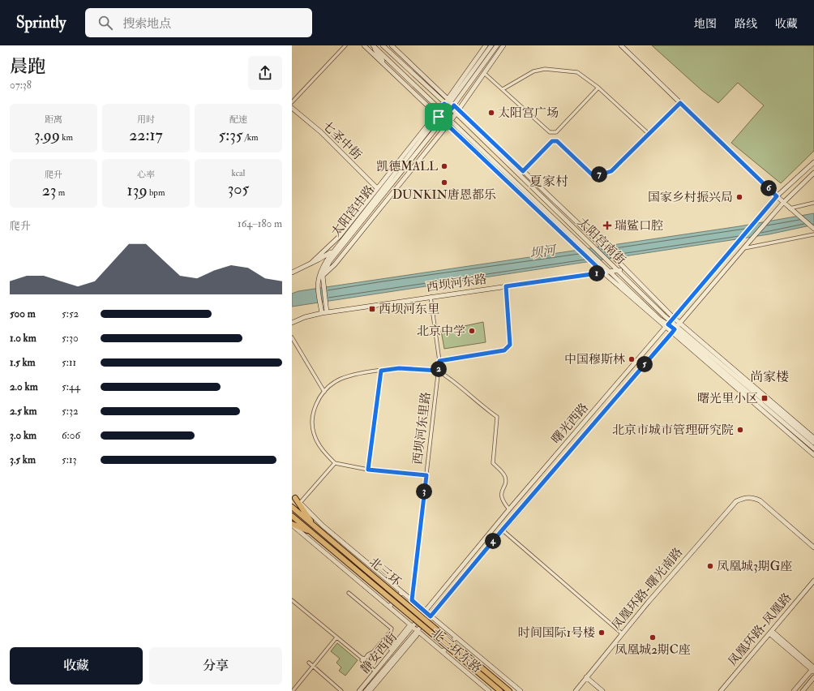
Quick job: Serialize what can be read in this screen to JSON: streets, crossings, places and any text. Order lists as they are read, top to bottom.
{
  "streets": {
    "highway": ["北三环"],
    "street": [
      "七圣中街",
      "太阳宫中路",
      "太阳宫南街",
      "西坝河东路",
      "曙光西路",
      "西坝河东里路",
      "凤凰环路-曙光南路",
      "凤凰环路-凤凰路",
      "北三环东路",
      "静安西街"
    ]
  },
  "crossings": [
    ["七圣中街", "太阳宫中路"],
    ["太阳宫中路", "太阳宫南街"],
    ["太阳宫南街", "西坝河东路"],
    ["太阳宫南街", "曙光西路"],
    ["西坝河东路", "西坝河东里路"],
    ["曙光西路", "北三环东路"],
    ["曙光西路", "静安西街"],
    ["西坝河东里路", "北三环东路"],
    ["北三环东路", "静安西街"]
  ],
  "districts": ["夏家村", "尚家楼"],
  "water": ["坝河"],
  "places": {
    "other": [
      "太阳宫广场",
      "凯德MALL",
      "DUNKIN唐恩都乐",
      "国家乡村振兴局",
      "北京中学",
      "中国穆斯林",
      "北京市城市管理研究院",
      "凤凰城3期G座",
      "时间国际1号楼",
      "凤凰城2期C座"
    ],
    "health": ["瑞鲨口腔"],
    "transit": ["西坝河东里", "曙光里小区"]
  },
  "page": {
    "header": "Sprintly",
    "search": "搜索地点",
    "nav": ["地图", "路线", "收藏"],
    "heading": ["晨跑", "07:38"],
    "stats": [
      ["距离", "3.99 km"],
      ["用时", "22:17"],
      ["配速", "5:35 /km"],
      ["爬升", "23 m"],
      ["心率", "139 bpm"],
      ["kcal", "305"]
    ],
    "pins": [
      "7",
      "6",
      "1",
      "5",
      "2",
      "3",
      "4"
    ],
    "chart": ["爬升", "164–180 m"],
    "list": [
      {
        "name": "500 m",
        "note": "5:52"
      },
      {
        "name": "1.0 km",
        "note": "5:30"
      },
      {
        "name": "1.5 km",
        "note": "5:11"
      },
      {
        "name": "2.0 km",
        "note": "5:44"
      },
      {
        "name": "2.5 km",
        "note": "5:32"
      },
      {
        "name": "3.0 km",
        "note": "6:06"
      },
      {
        "name": "3.5 km",
        "note": "5:13"
      }
    ],
    "buttons": ["收藏", "分享"]
  }
}
